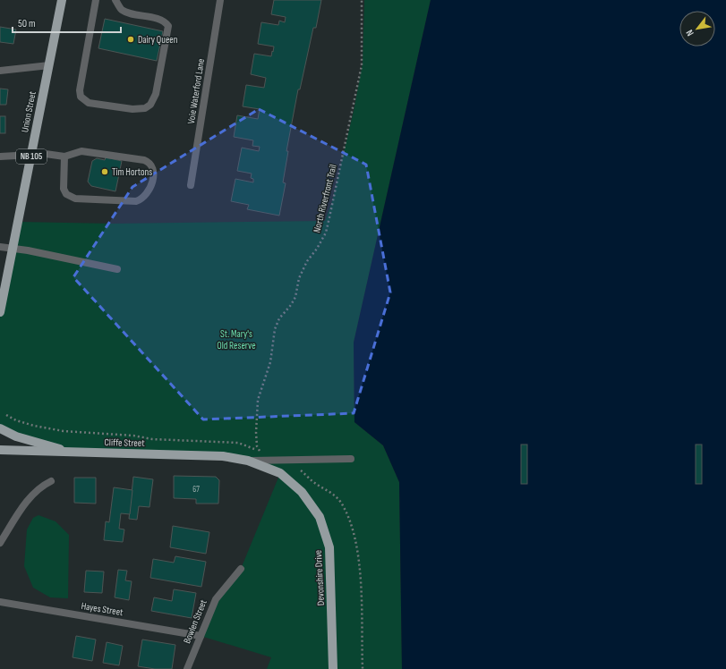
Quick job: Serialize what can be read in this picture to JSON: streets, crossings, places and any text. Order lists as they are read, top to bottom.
{
  "streets": {
    "main road": [
      "Union Street",
      "NB 105",
      "Cliffe Street",
      "Devonshire Drive"
    ],
    "street": ["Voie Waterford Lane", "Hayes Street", "Bowlen Street"],
    "path": ["North Riverfront Trail"]
  },
  "crossings": [
    ["Cliffe Street", "Devonshire Drive"],
    ["Hayes Street", "Bowlen Street"]
  ],
  "parks": ["St. Mary's Old Reserve"],
  "places": ["Dairy Queen", "Tim Hortons"],
  "house_numbers": ["67"],
  "scale_bar": "50 m",
  "north": "bottom left"
}
